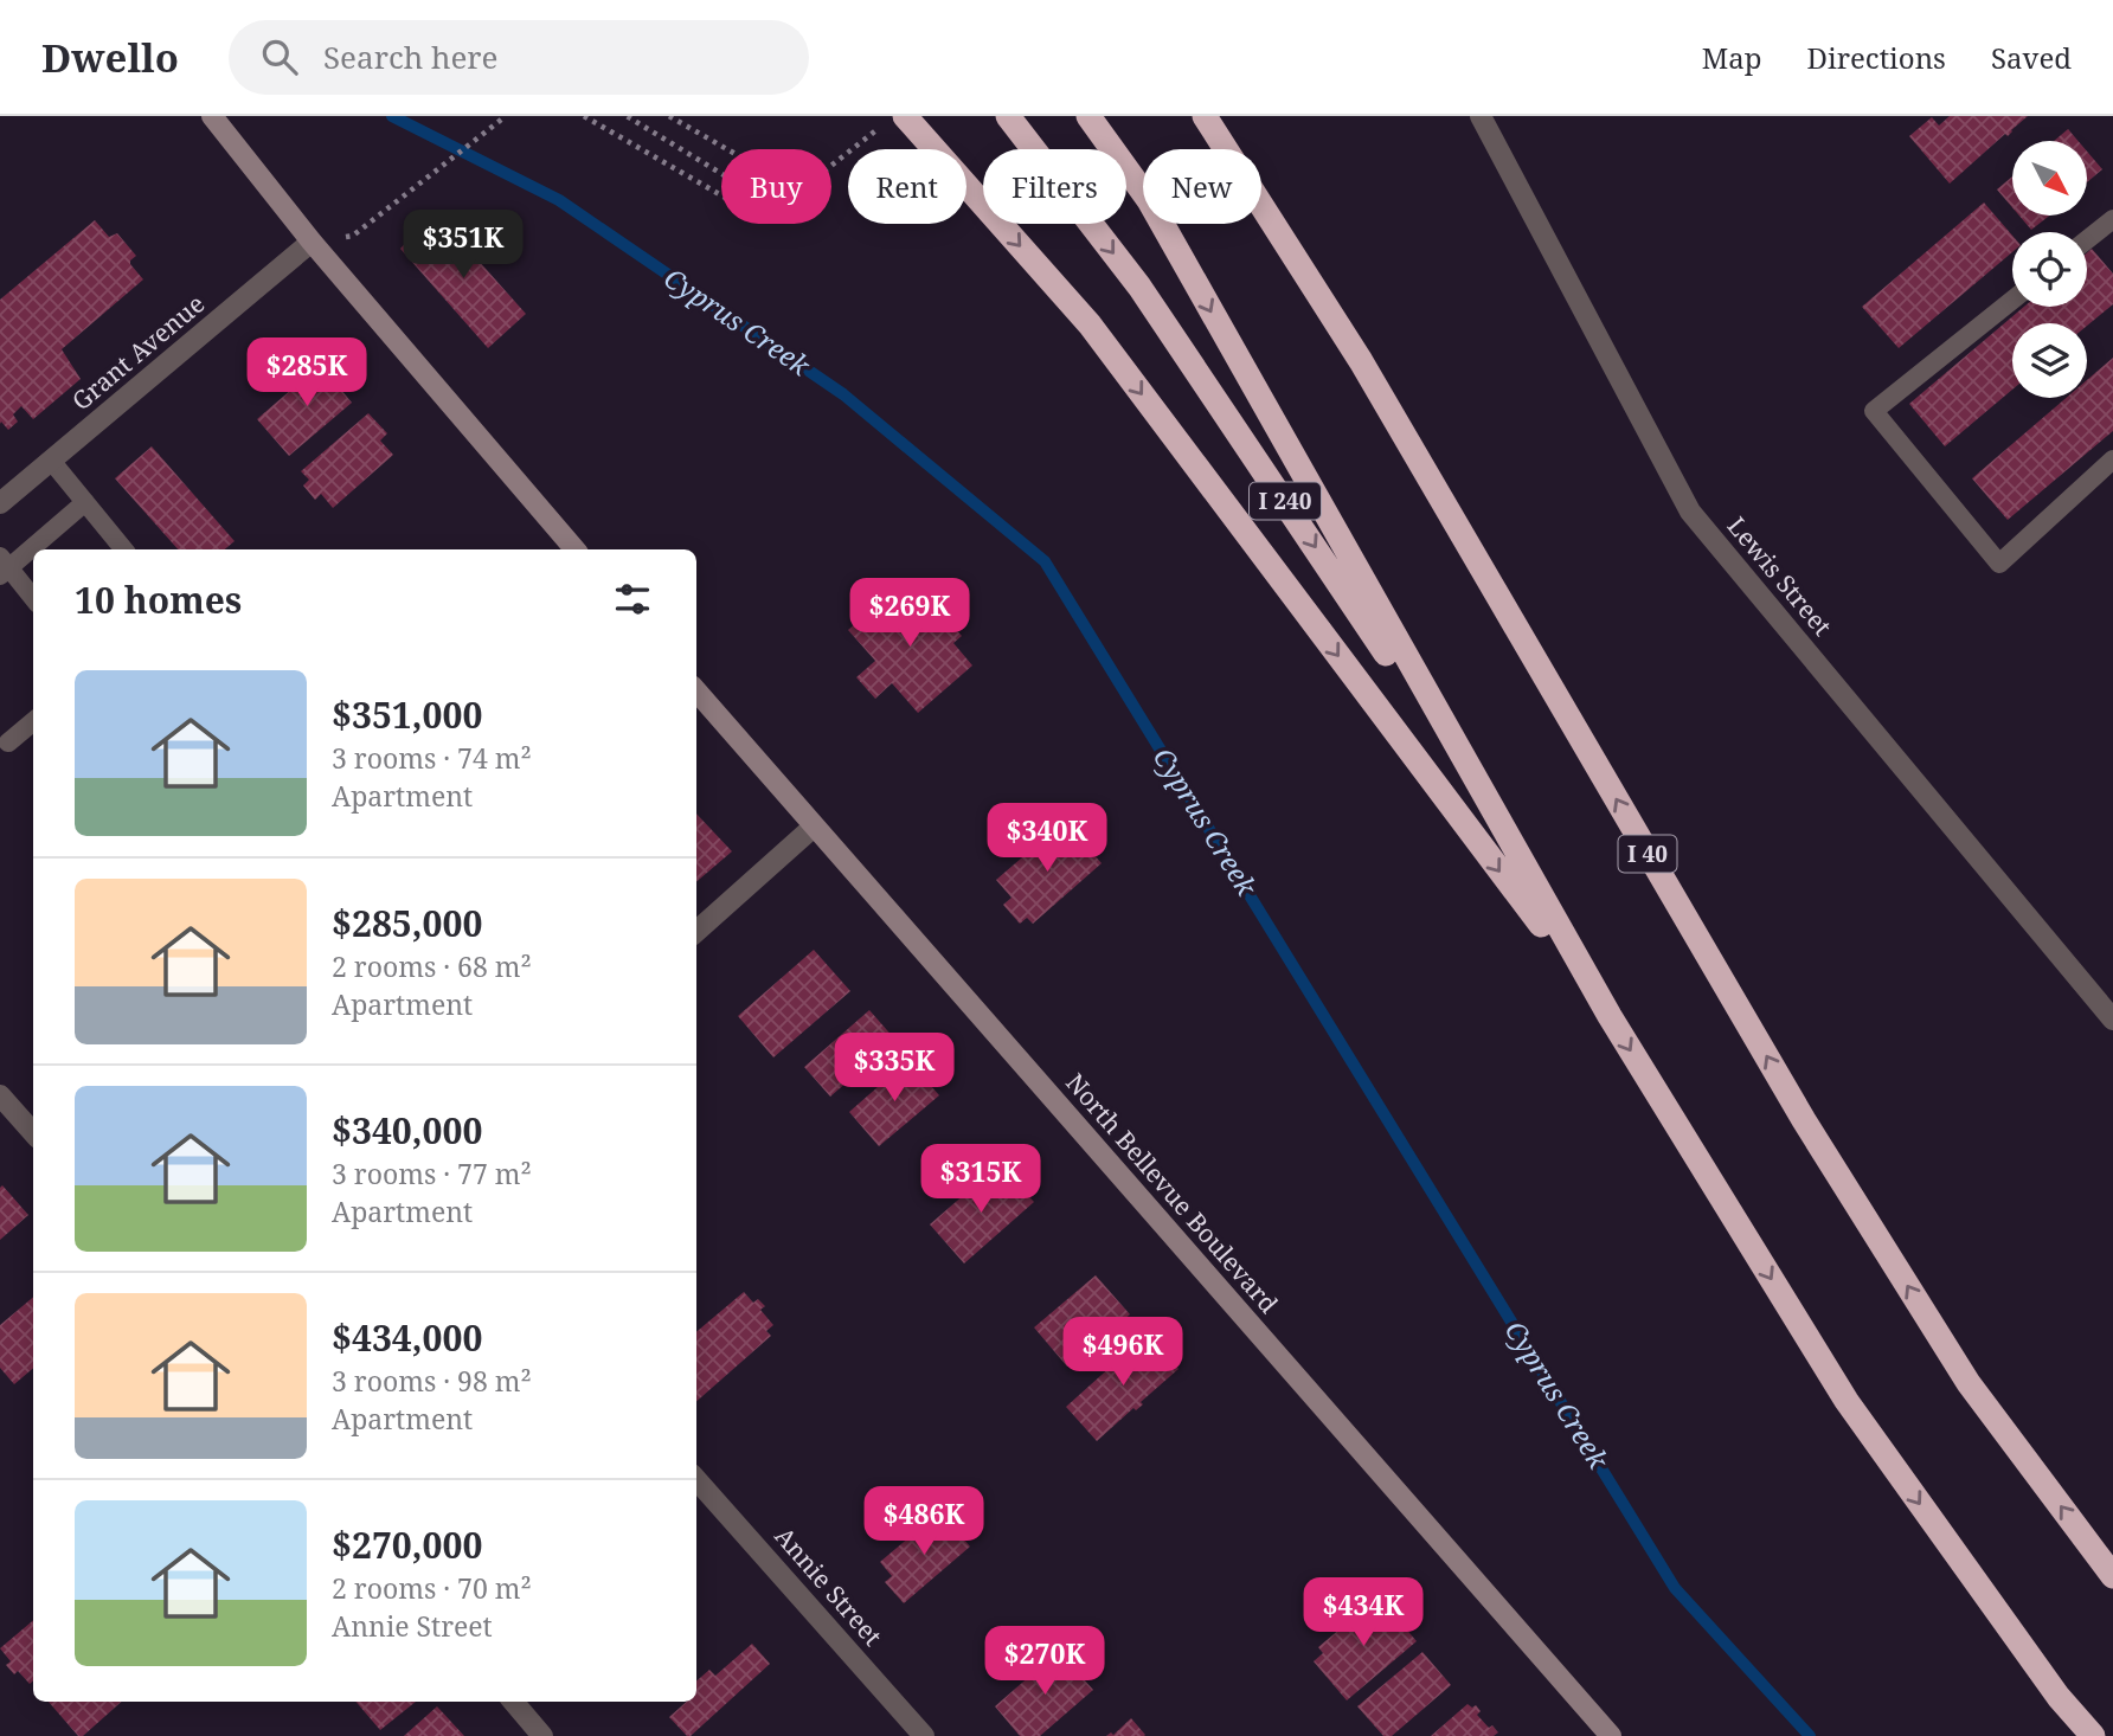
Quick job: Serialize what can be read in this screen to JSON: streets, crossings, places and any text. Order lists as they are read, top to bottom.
{
  "streets": {
    "highway": ["I 240", "I 40"],
    "street": [
      "Grant Avenue",
      "Lewis Street",
      "North Bellevue Boulevard",
      "Annie Street"
    ]
  },
  "water": ["Cyprus Creek"],
  "north": "bottom right",
  "page": {
    "header": "Dwello",
    "search": "Search here",
    "nav": ["Map", "Directions", "Saved"],
    "chip": [
      "Buy",
      "Rent",
      "Filters",
      "New"
    ],
    "price": [
      "$351K",
      "$285K",
      "$269K",
      "$340K",
      "$335K",
      "$315K",
      "$496K",
      "$486K",
      "$434K",
      "$270K"
    ],
    "heading": "10 homes",
    "list": [
      {
        "name": "$351,000",
        "note": "3 rooms · 74 m² · Apartment"
      },
      {
        "name": "$285,000",
        "note": "2 rooms · 68 m² · Apartment"
      },
      {
        "name": "$340,000",
        "note": "3 rooms · 77 m² · Apartment"
      },
      {
        "name": "$434,000",
        "note": "3 rooms · 98 m² · Apartment"
      },
      {
        "name": "$270,000",
        "note": "2 rooms · 70 m² · Annie Street"
      }
    ]
  }
}
